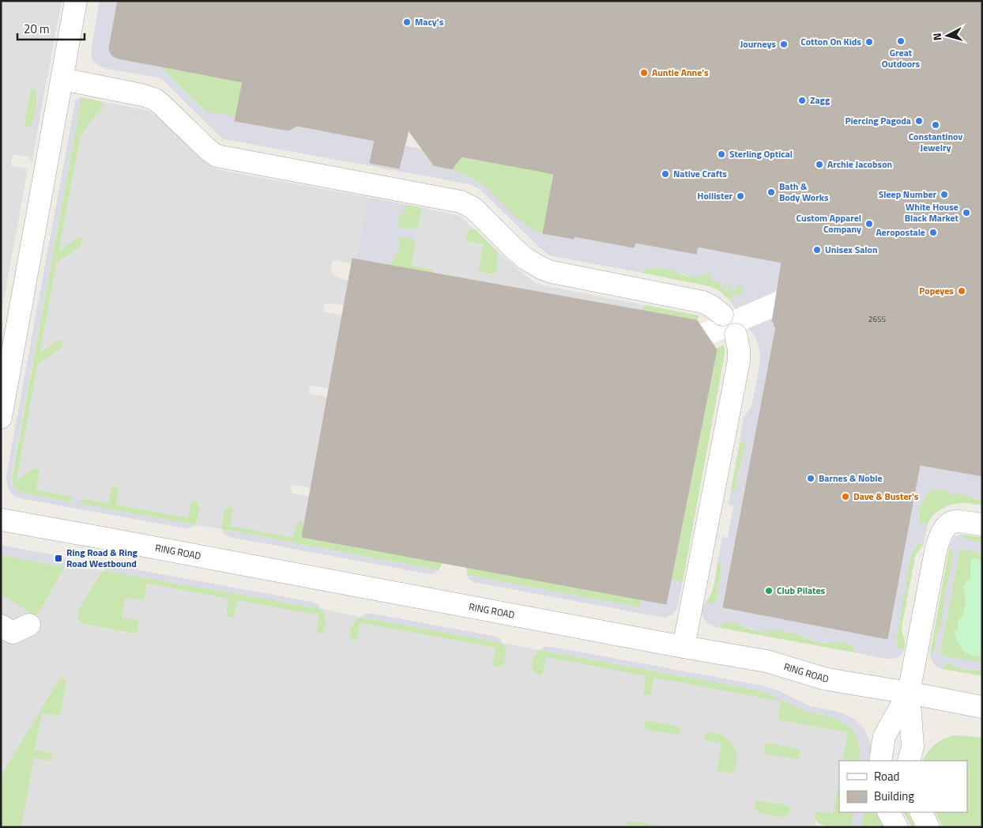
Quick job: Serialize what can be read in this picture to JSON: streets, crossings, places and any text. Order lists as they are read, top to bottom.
{
  "streets": {
    "lane": ["RING ROAD"]
  },
  "places": {
    "other": [
      "Macy's",
      "Great Outdoors",
      "Cotton On Kids",
      "Journeys",
      "Auntie Anne's",
      "Zagg",
      "Piercing Pagoda",
      "Constantinov Jewelry",
      "Sterling Optical",
      "Archie Jacobson",
      "Native Crafts",
      "Bath & Body Works",
      "Sleep Number",
      "Hollister",
      "White House Black Market",
      "Custom Apparel Company",
      "Aeropostale",
      "Unisex Salon",
      "Popeyes",
      "Barnes & Noble",
      "Dave & Buster's",
      "Club Pilates"
    ],
    "transit": ["Ring Road & Ring Road Westbound"]
  },
  "house_numbers": ["2655"],
  "legend": ["Road", "Building"],
  "scale_bar": "20 m",
  "north": "left"
}
